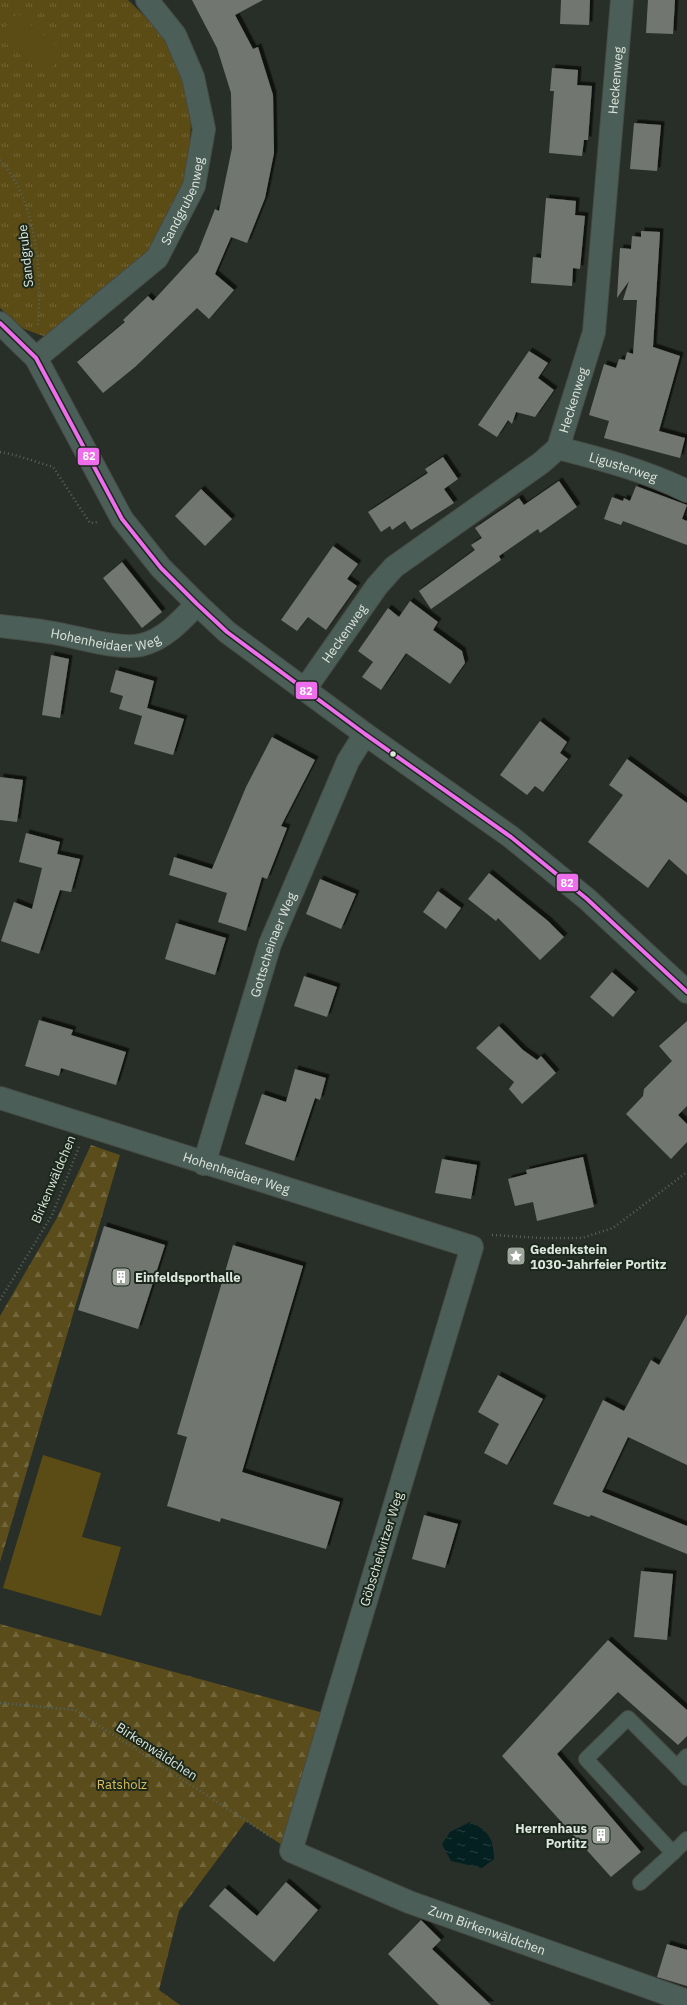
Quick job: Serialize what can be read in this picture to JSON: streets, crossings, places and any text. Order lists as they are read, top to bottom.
{
  "streets": {
    "street": [
      "Heckenweg",
      "Sandgrubenweg",
      "Ligusterweg",
      "Hohenheidaer Weg",
      "Gottscheinaer Weg",
      "Göbschelwitzer Weg",
      "Zum Birkenwäldchen"
    ],
    "path": ["Sandgrube", "Birkenwäldchen"]
  },
  "crossings": [
    ["Heckenweg", "Ligusterweg"],
    ["Sandgrubenweg", "Sandgrube"],
    ["Hohenheidaer Weg", "Gottscheinaer Weg"],
    ["Hohenheidaer Weg", "Birkenwäldchen"],
    ["Hohenheidaer Weg", "Göbschelwitzer Weg"],
    ["Birkenwäldchen", "Göbschelwitzer Weg"],
    ["Birkenwäldchen", "Zum Birkenwäldchen"],
    ["Göbschelwitzer Weg", "Zum Birkenwäldchen"]
  ],
  "parks": ["Ratsholz"],
  "places": {
    "place": ["Gedenkstein 1030-Jahrfeier Portitz"],
    "building": ["Einfeldsporthalle", "Herrenhaus Portitz"]
  },
  "lines": ["transit line 82"]
}
